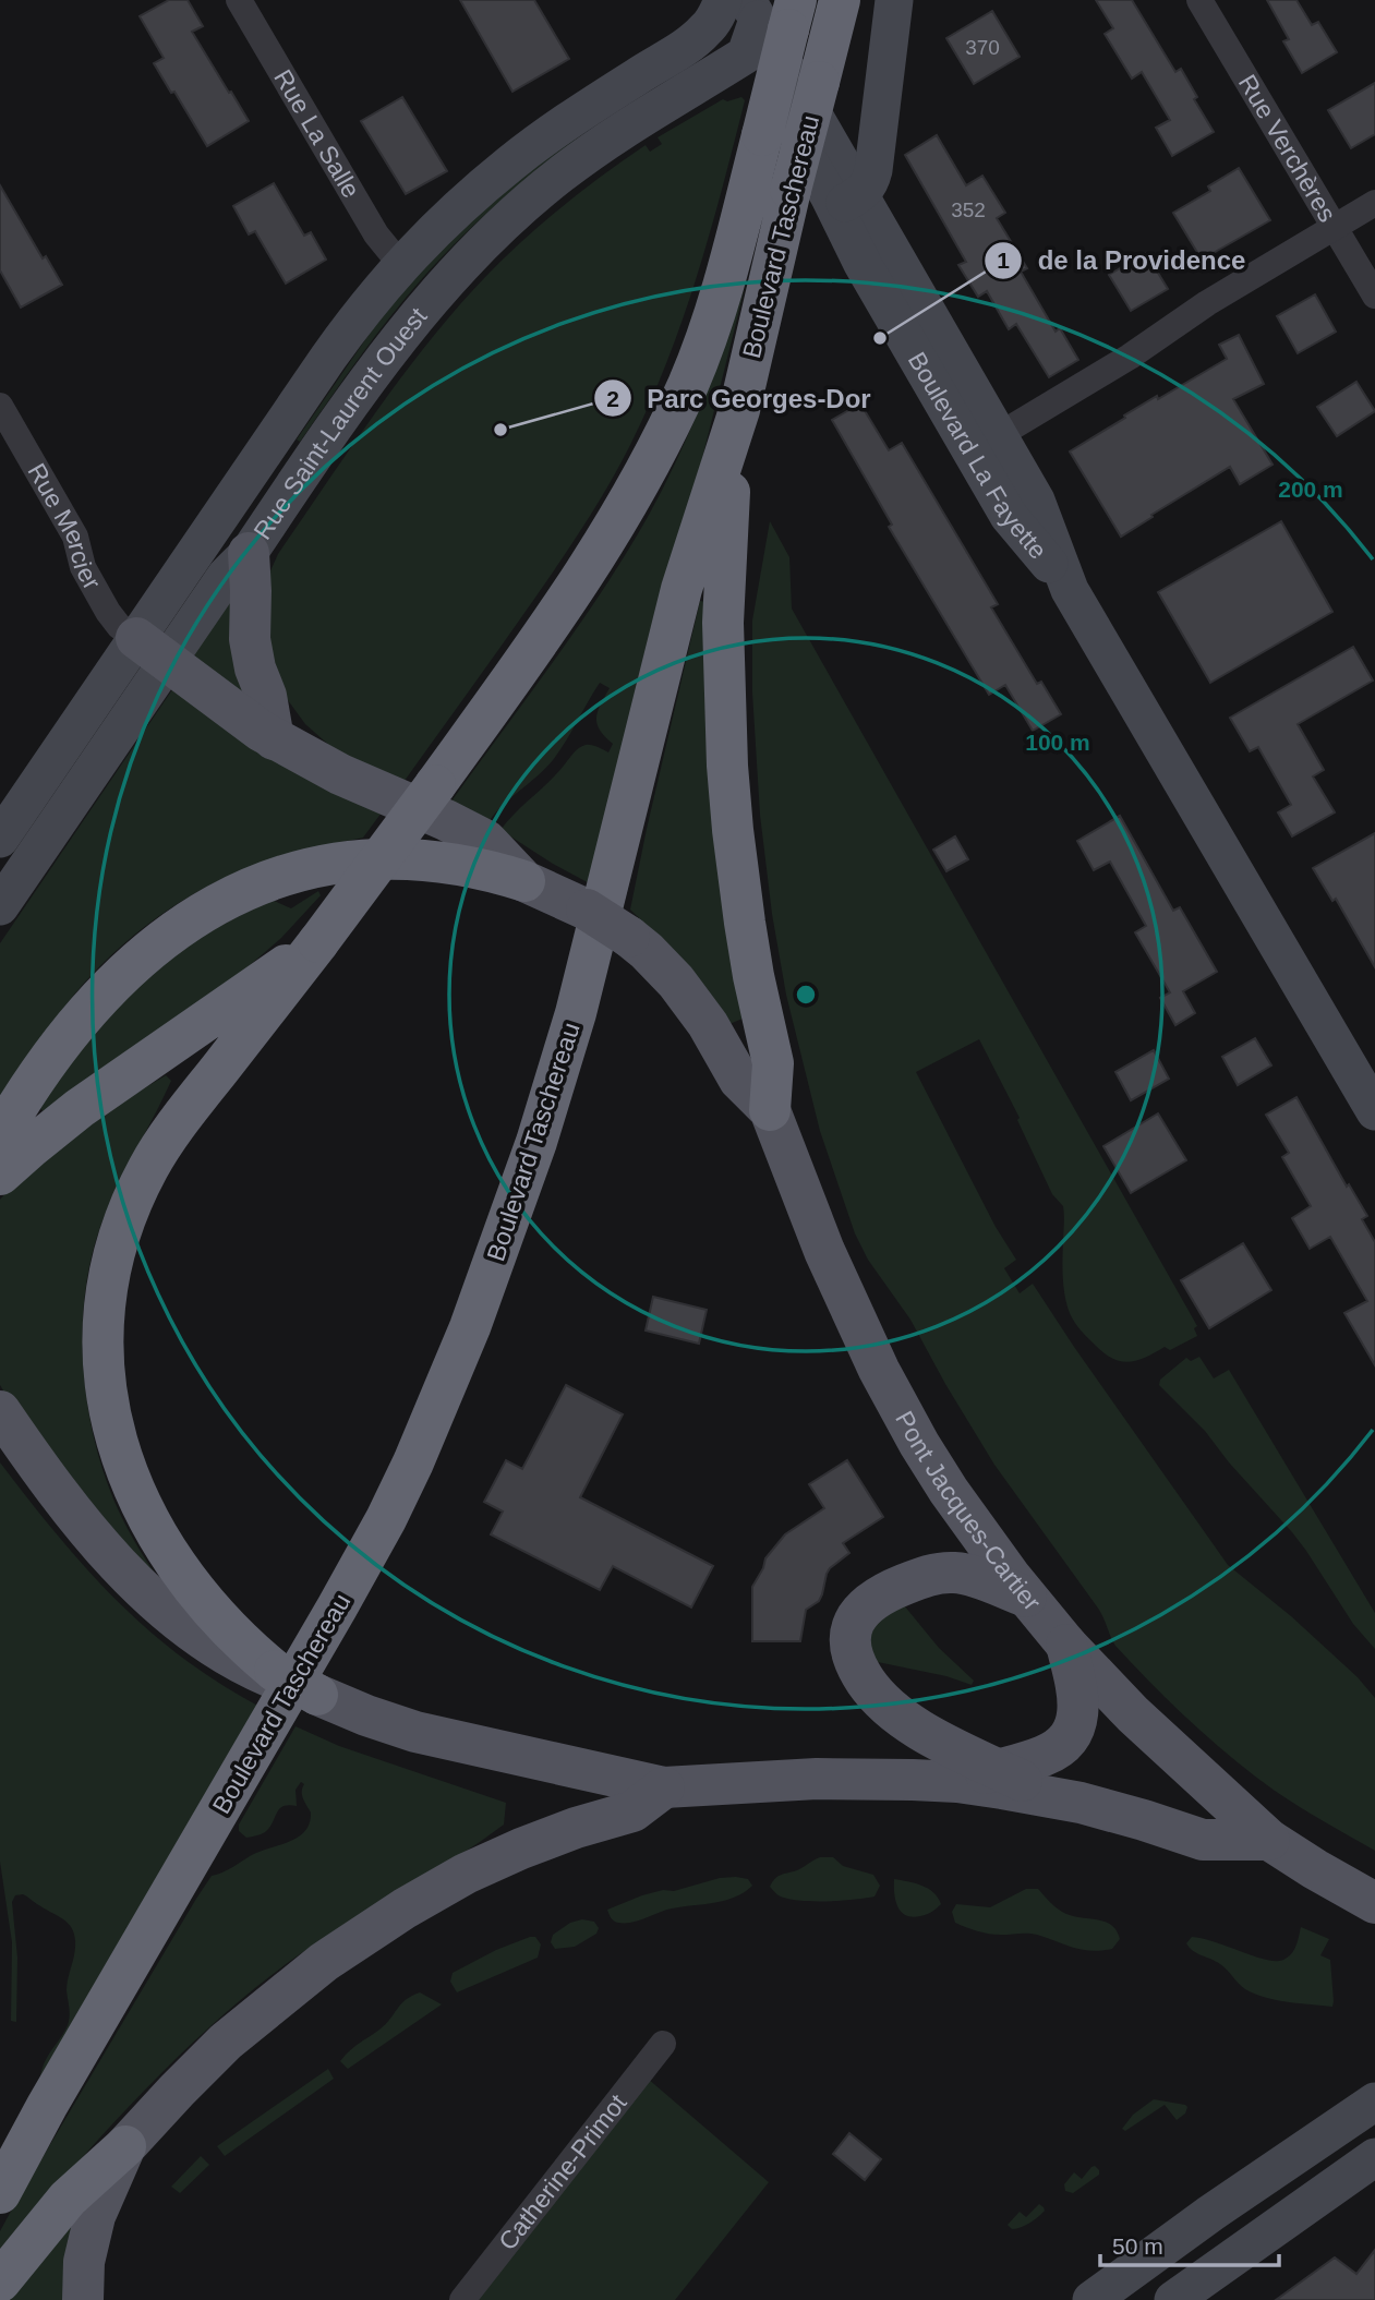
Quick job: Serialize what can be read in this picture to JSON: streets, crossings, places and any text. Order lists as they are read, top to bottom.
{
  "streets": {
    "highway": ["Boulevard Taschereau"],
    "main road": ["Pont Jacques-Cartier"],
    "street": [
      "Rue La Salle",
      "Rue Verchères",
      "Rue Saint-Laurent Ouest",
      "Boulevard La Fayette",
      "Rue Mercier",
      "Catherine-Primot"
    ]
  },
  "crossings": [
    ["Rue La Salle", "Rue Saint-Laurent Ouest"],
    ["Boulevard Taschereau", "Rue Saint-Laurent Ouest"],
    ["Boulevard Taschereau", "Boulevard La Fayette"],
    ["Rue Saint-Laurent Ouest", "Boulevard La Fayette"],
    ["Rue Saint-Laurent Ouest", "Rue Mercier"]
  ],
  "places": ["de la Providence", "Parc Georges-Dor"],
  "house_numbers": ["370", "352"],
  "scale_bar": "50 m",
  "rings": ["200 m", "100 m"]
}
